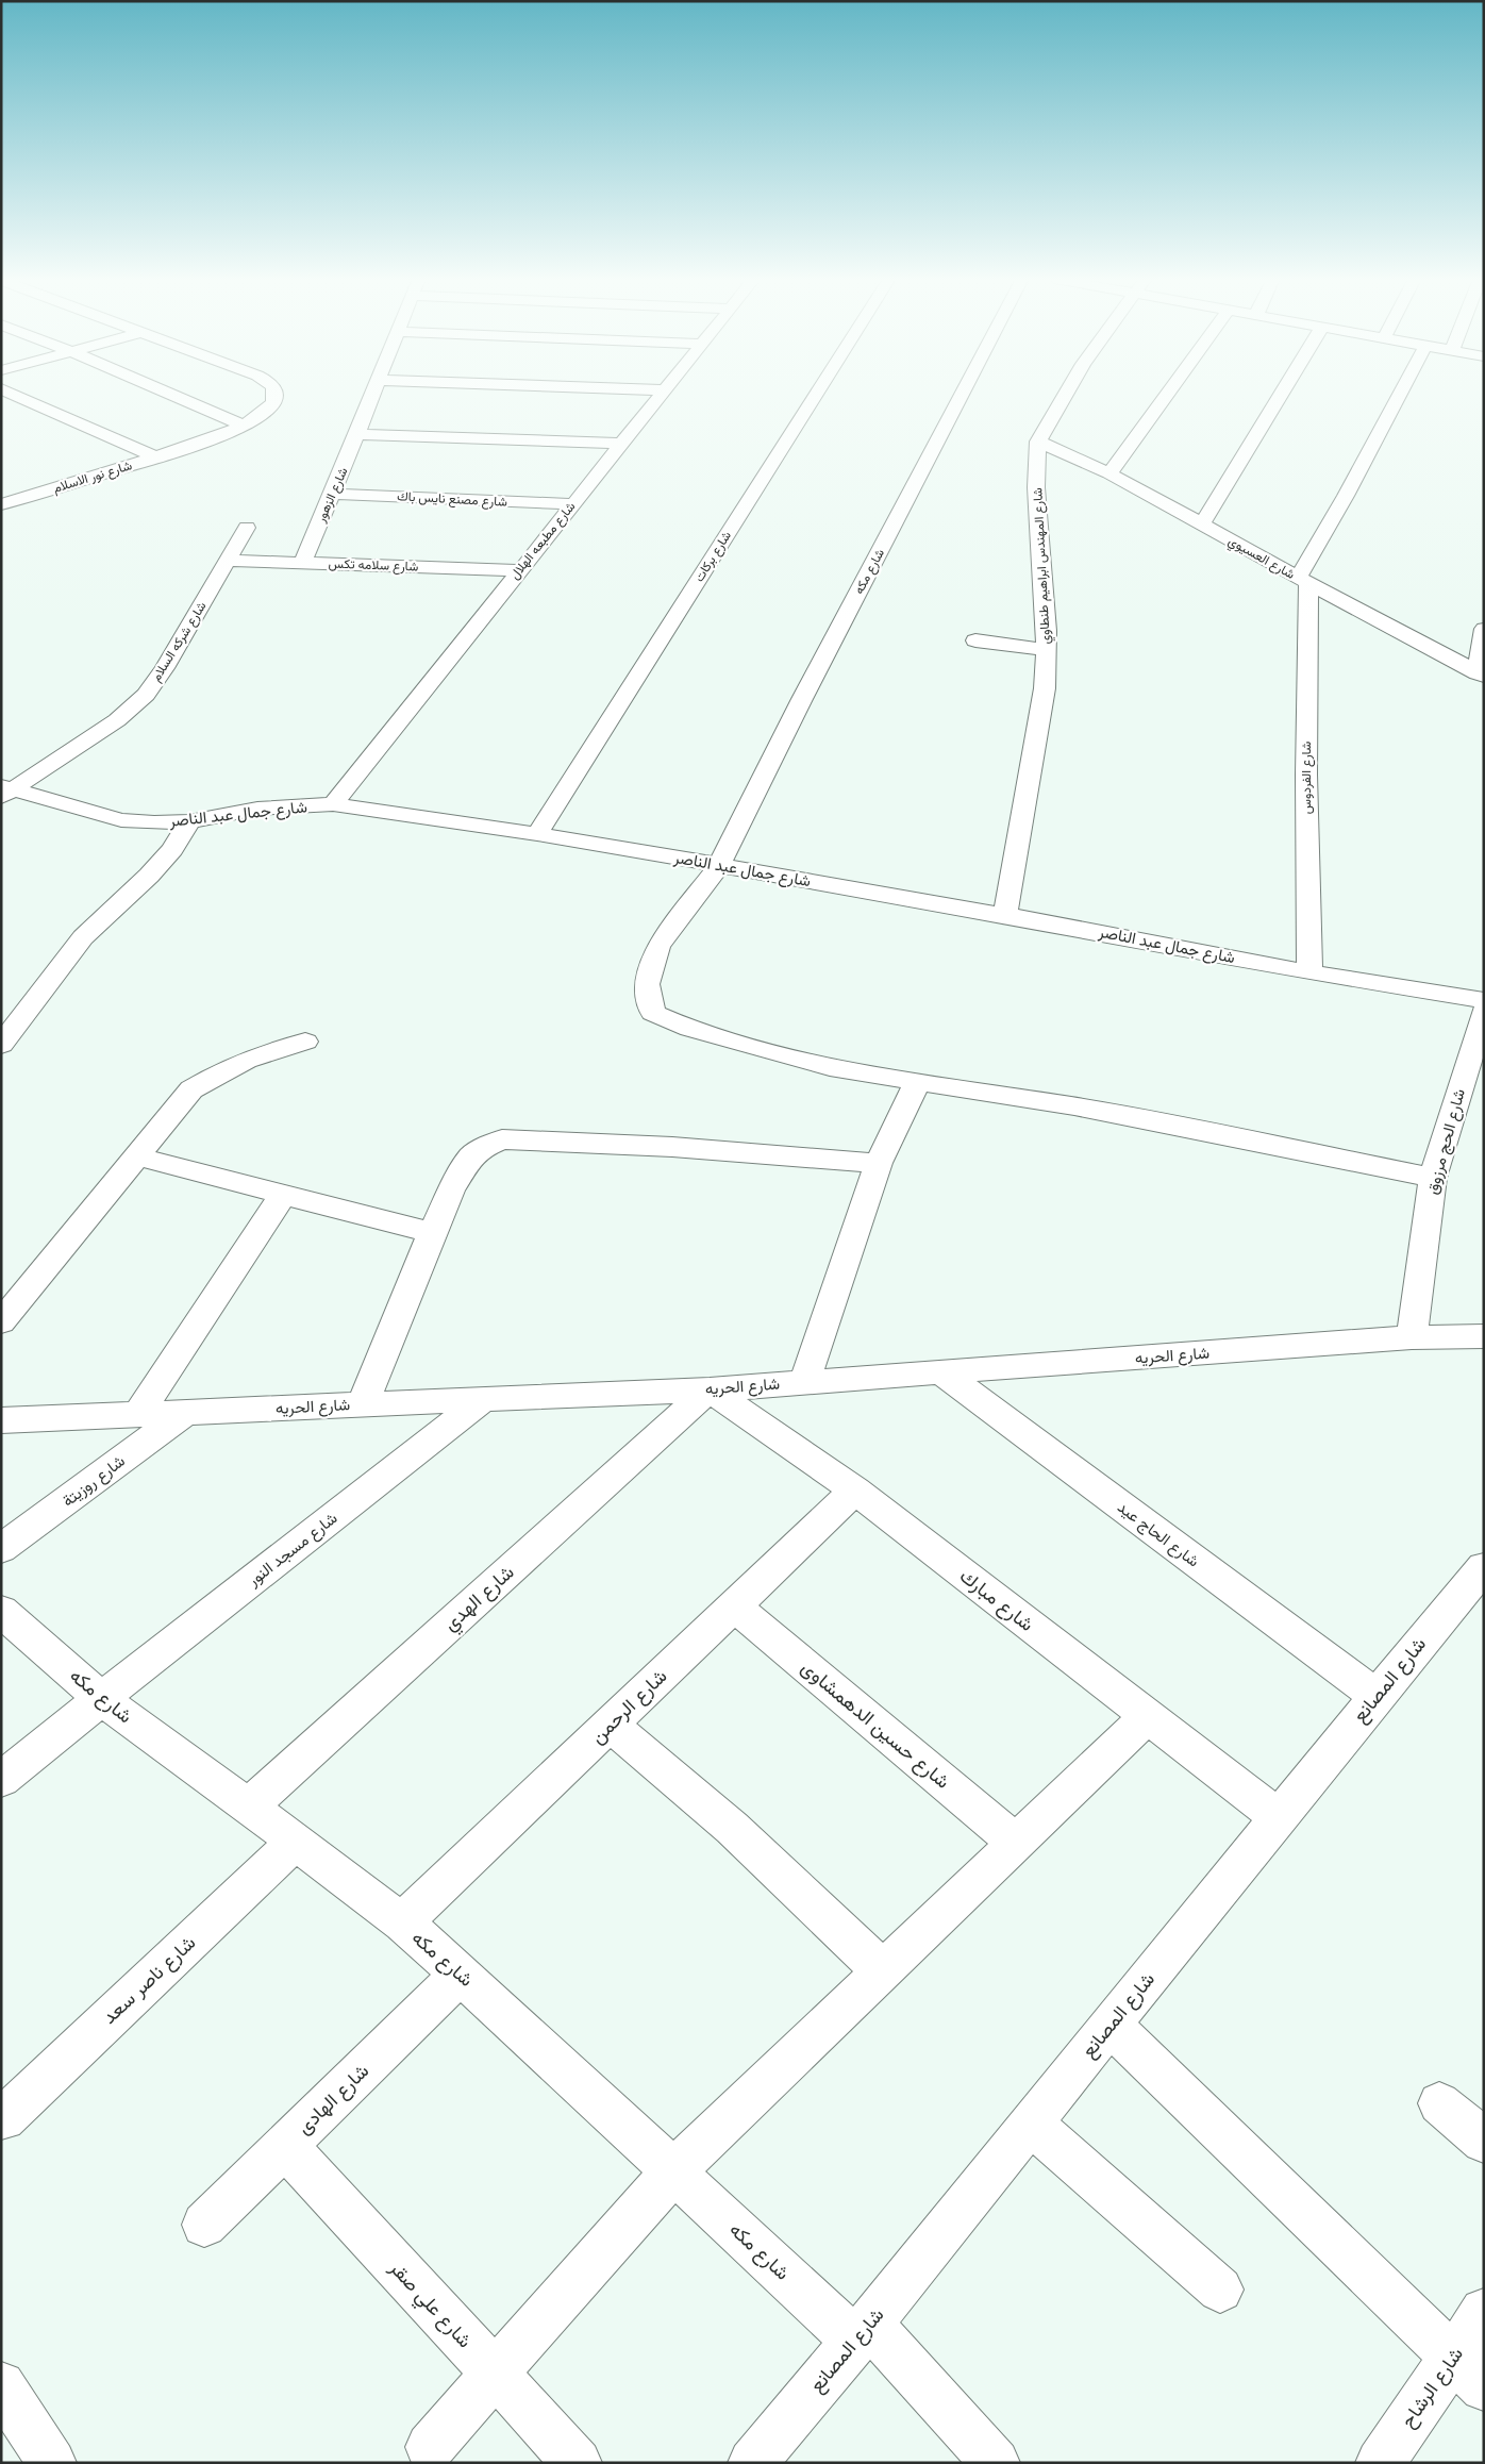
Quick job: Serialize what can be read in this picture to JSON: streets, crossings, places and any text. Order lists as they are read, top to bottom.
{
  "streets": {
    "street": [
      "شارع نور الاسلام",
      "شارع الزهور",
      "شارع مصنع نايس باك",
      "شارع مطبعه الهلال",
      "شارع بركات",
      "شارع العسيوي",
      "شارع سلامه تكس",
      "شارع المهندس ابراهيم طنطاوي",
      "شارع مكه",
      "شارع شركه السلام",
      "شارع الفردوس",
      "شارع جمال عبد الناصر",
      "شارع الحج مرزوق",
      "شارع الحريه",
      "شارع روزيتة",
      "شارع الحاج عيد",
      "شارع مسجد النور",
      "شارع الهدي",
      "شارع مبارك",
      "شارع المصانع",
      "شارع الرحمن",
      "شارع حسين الدهمشاوى",
      "شارع ناصر سعد",
      "شارع الهادى",
      "شارع علي صقر",
      "شارع الرشاح"
    ]
  },
  "crossings": [
    ["شارع الزهور", "شارع مصنع نايس باك"],
    ["شارع الزهور", "شارع سلامه تكس"],
    ["شارع مصنع نايس باك", "شارع مطبعه الهلال"],
    ["شارع مطبعه الهلال", "شارع سلامه تكس"],
    ["شارع مطبعه الهلال", "شارع جمال عبد الناصر"],
    ["شارع بركات", "شارع جمال عبد الناصر"],
    ["شارع العسيوي", "شارع المهندس ابراهيم طنطاوي"],
    ["شارع العسيوي", "شارع الفردوس"],
    ["شارع سلامه تكس", "شارع شركه السلام"],
    ["شارع المهندس ابراهيم طنطاوي", "شارع جمال عبد الناصر"],
    ["شارع مكه", "شارع جمال عبد الناصر"],
    ["شارع مكه", "شارع مسجد النور"],
    ["شارع مكه", "شارع الهدي"],
    ["شارع مكه", "شارع المصانع"],
    ["شارع مكه", "شارع الرحمن"],
    ["شارع مكه", "شارع ناصر سعد"],
    ["شارع مكه", "شارع الهادى"],
    ["شارع شركه السلام", "شارع جمال عبد الناصر"],
    ["شارع الفردوس", "شارع جمال عبد الناصر"],
    ["شارع الحج مرزوق", "شارع الحريه"],
    ["شارع الحريه", "شارع روزيتة"],
    ["شارع الحريه", "شارع الحاج عيد"],
    ["شارع الحريه", "شارع مسجد النور"],
    ["شارع الحريه", "شارع الهدي"],
    ["شارع الحريه", "شارع مبارك"],
    ["شارع الحاج عيد", "شارع المصانع"],
    ["شارع الهدي", "شارع مبارك"],
    ["شارع مبارك", "شارع المصانع"],
    ["شارع مبارك", "شارع الرحمن"],
    ["شارع الرحمن", "شارع حسين الدهمشاوى"],
    ["شارع الهادى", "شارع علي صقر"]
  ]
}
